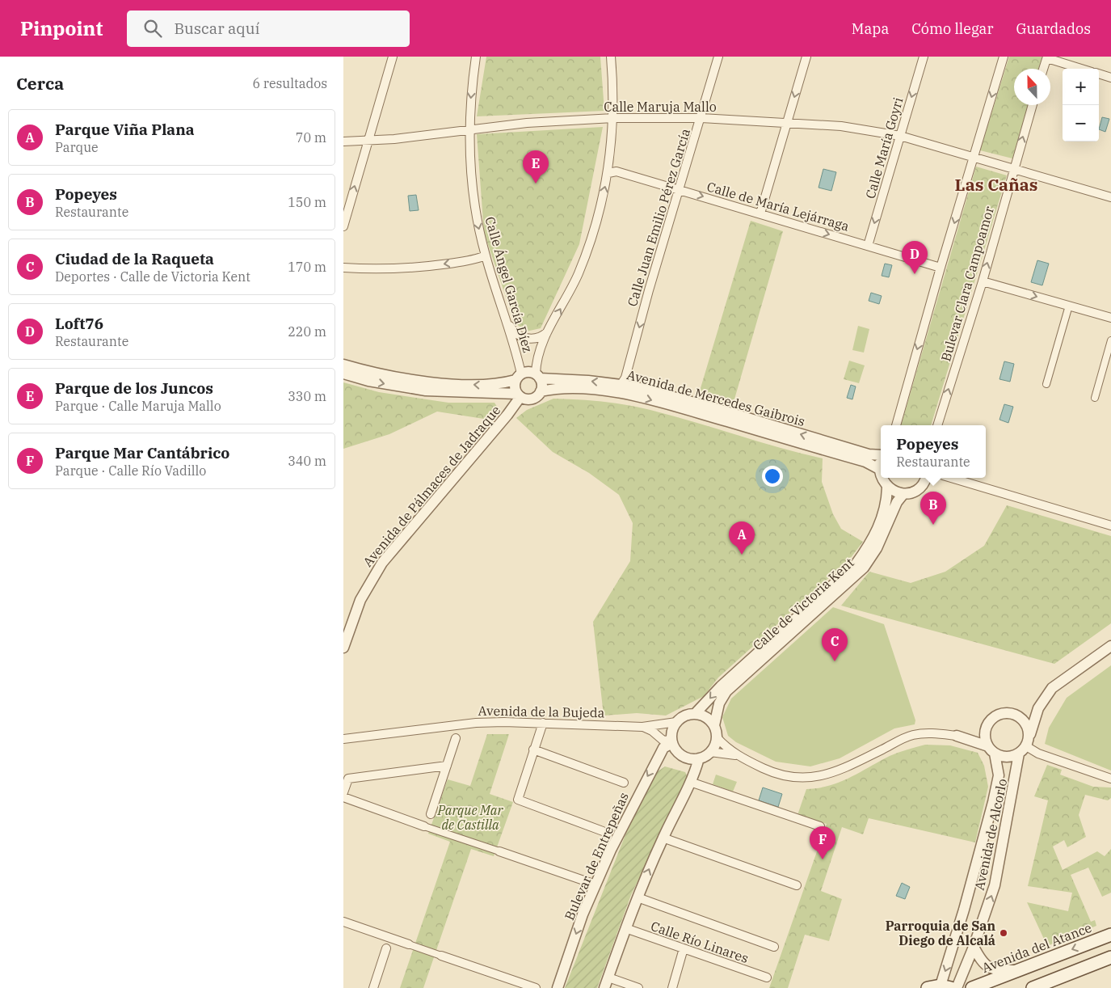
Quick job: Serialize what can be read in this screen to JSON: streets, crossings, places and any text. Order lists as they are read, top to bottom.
{
  "streets": {
    "main road": ["Avenida del Atance"],
    "street": [
      "Calle Maruja Mallo",
      "Calle María Goyri",
      "Calle de María Lejárraga",
      "Calle Juan Emilio Pérez García",
      "Bulevar Clara Campoamor",
      "Calle Ángel García Díez",
      "Avenida de Mercedes Gaibrois",
      "Avenida de Pálmaces de Jadraque",
      "Calle de Victoria Kent",
      "Avenida de la Bujeda",
      "Avenida de Alcorlo",
      "Bulevar de Entrepeñas",
      "Calle Río Linares"
    ]
  },
  "crossings": [
    ["Calle Maruja Mallo", "Calle María Goyri"],
    ["Calle Maruja Mallo", "Calle Juan Emilio Pérez García"],
    ["Calle Maruja Mallo", "Bulevar Clara Campoamor"],
    ["Calle Maruja Mallo", "Calle Ángel García Díez"],
    ["Calle María Goyri", "Calle de María Lejárraga"],
    ["Calle de María Lejárraga", "Calle Juan Emilio Pérez García"],
    ["Calle Juan Emilio Pérez García", "Avenida de Mercedes Gaibrois"],
    ["Calle Ángel García Díez", "Avenida de Mercedes Gaibrois"],
    ["Calle Ángel García Díez", "Avenida de Pálmaces de Jadraque"],
    ["Avenida de Mercedes Gaibrois", "Avenida de Pálmaces de Jadraque"],
    ["Calle de Victoria Kent", "Avenida de la Bujeda"],
    ["Calle de Victoria Kent", "Bulevar de Entrepeñas"],
    ["Avenida de la Bujeda", "Bulevar de Entrepeñas"]
  ],
  "one_way": ["Calle María Goyri", "Calle de María Lejárraga", "Calle Ángel García Díez"],
  "districts": ["Las Cañas"],
  "parks": ["Parque Mar de Castilla"],
  "places": ["Parroquia de San Diego de Alcalá"],
  "north": "top",
  "page": {
    "header": "Pinpoint",
    "search": "Buscar aquí",
    "nav": ["Mapa", "Cómo llegar", "Guardados"],
    "heading": ["Cerca", "6 resultados"],
    "map_buttons": ["+", "−"],
    "list": [
      {
        "mark": "A",
        "name": "Parque Viña Plana",
        "note": "Parque",
        "value": "70 m"
      },
      {
        "mark": "B",
        "name": "Popeyes",
        "note": "Restaurante",
        "value": "150 m"
      },
      {
        "mark": "C",
        "name": "Ciudad de la Raqueta",
        "note": "Deportes · Calle de Victoria Kent",
        "value": "170 m"
      },
      {
        "mark": "D",
        "name": "Loft76",
        "note": "Restaurante",
        "value": "220 m"
      },
      {
        "mark": "E",
        "name": "Parque de los Juncos",
        "note": "Parque · Calle Maruja Mallo",
        "value": "330 m"
      },
      {
        "mark": "F",
        "name": "Parque Mar Cantábrico",
        "note": "Parque · Calle Río Vadillo",
        "value": "340 m"
      }
    ],
    "pins": [
      "E",
      "D",
      "B",
      "A",
      "C",
      "F"
    ],
    "popup": ["Popeyes", "Restaurante"]
  }
}
